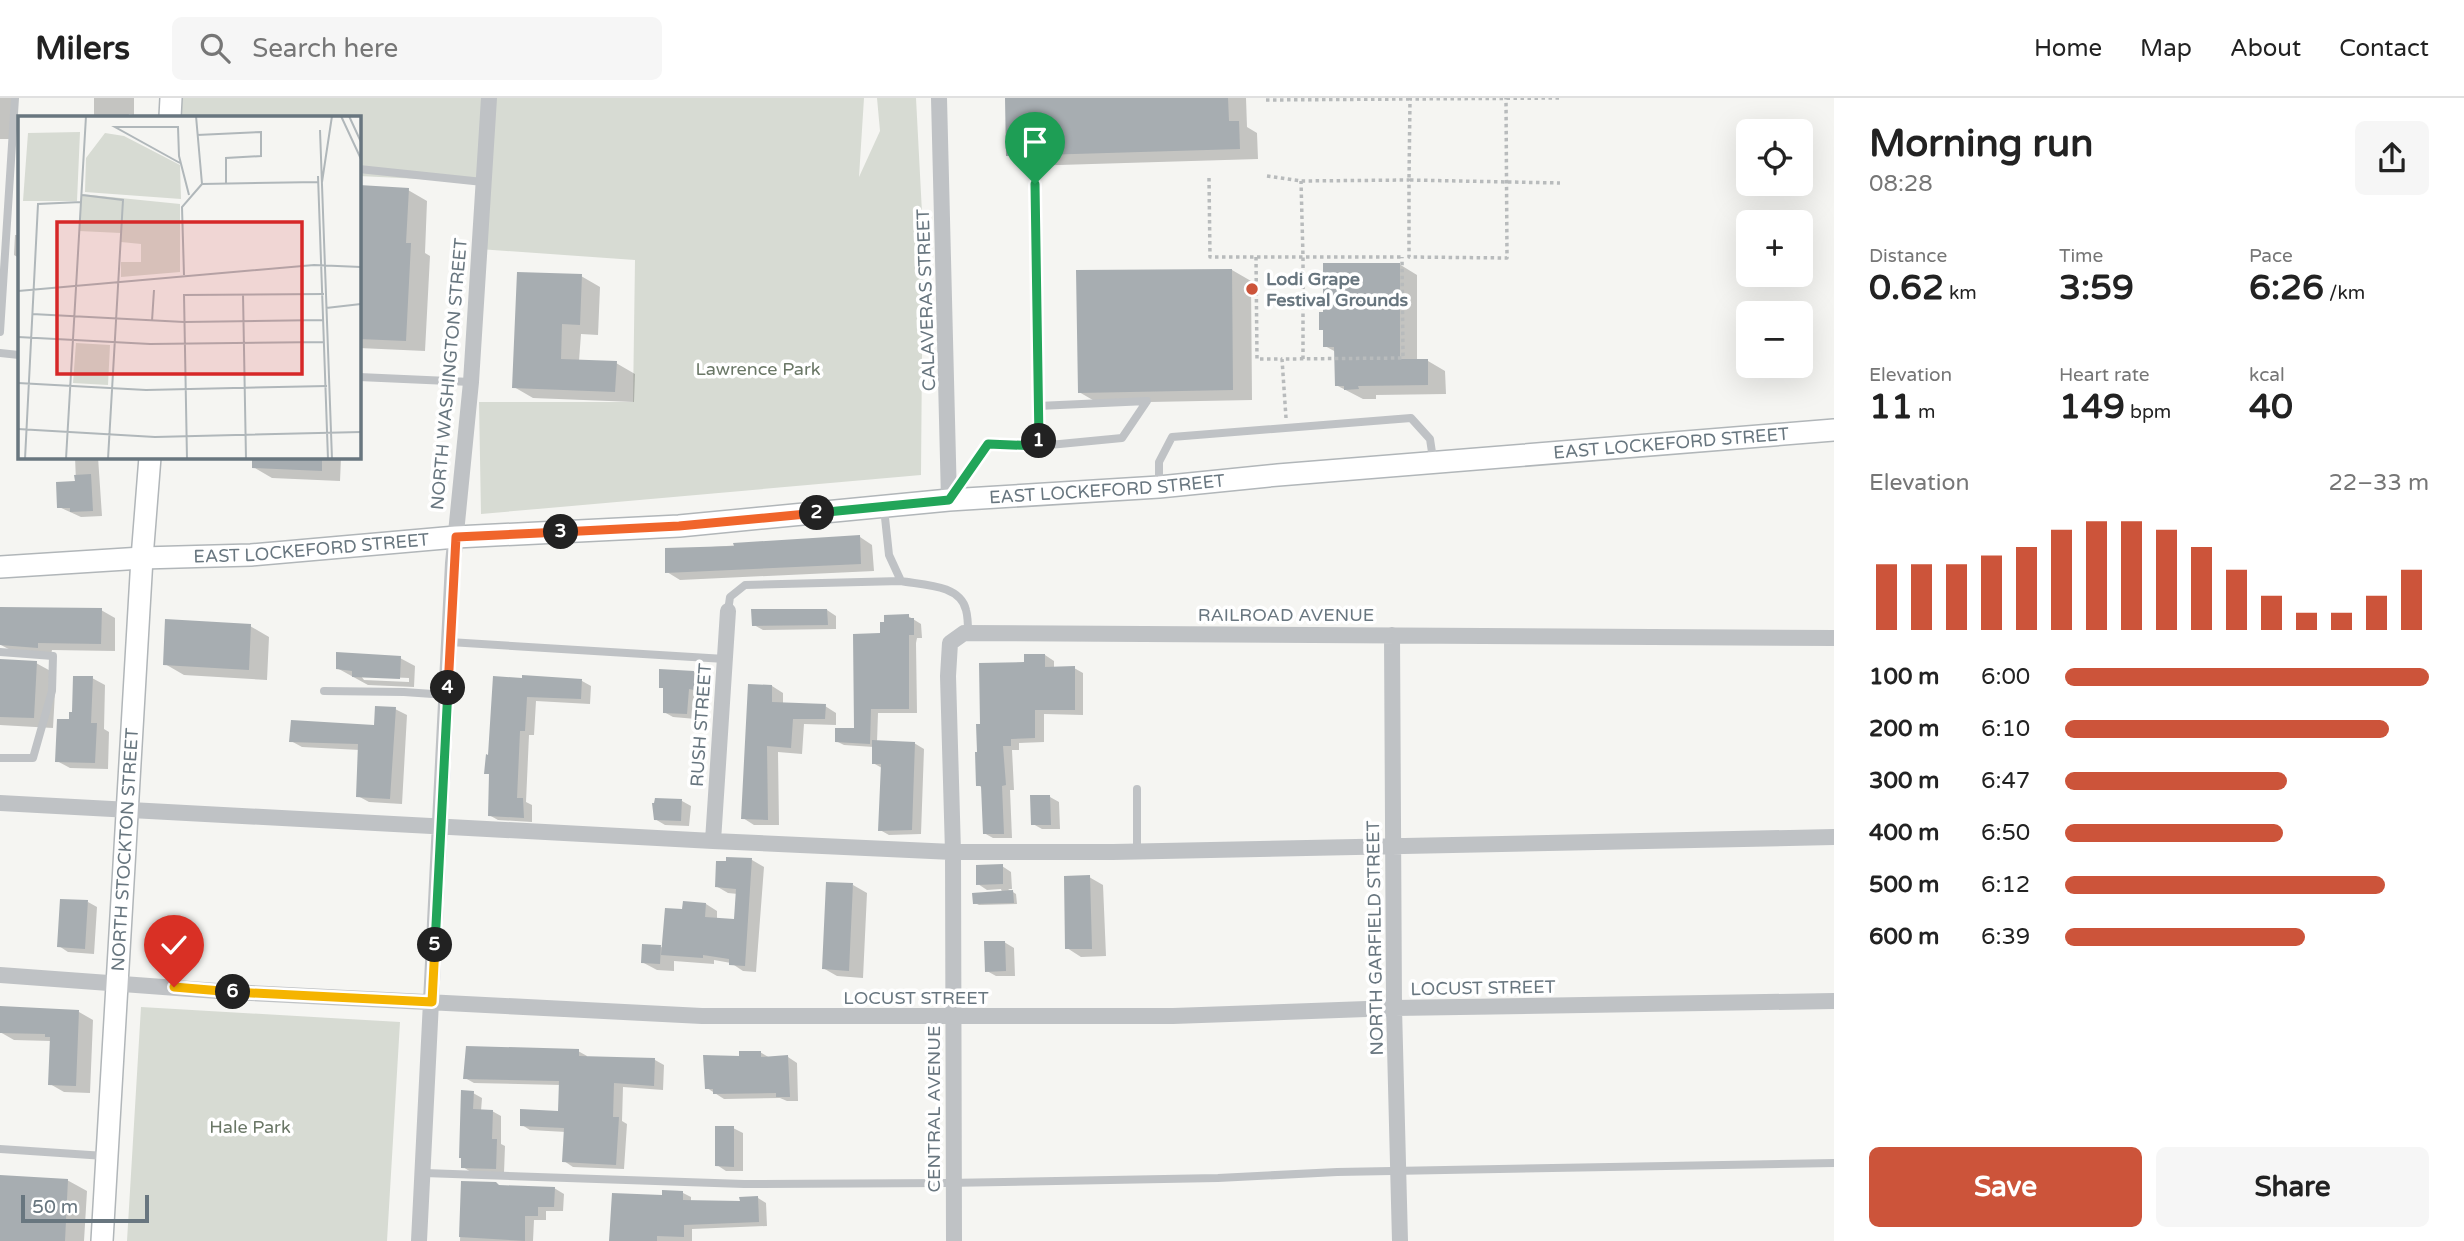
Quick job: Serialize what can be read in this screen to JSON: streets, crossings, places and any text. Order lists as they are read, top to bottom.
{
  "streets": {
    "street": [
      "CALAVERAS STREET",
      "NORTH WASHINGTON STREET",
      "EAST LOCKEFORD STREET",
      "RAILROAD AVENUE",
      "RUSH STREET",
      "NORTH STOCKTON STREET",
      "NORTH GARFIELD STREET",
      "LOCUST STREET",
      "CENTRAL AVENUE"
    ]
  },
  "crossings": [
    ["CALAVERAS STREET", "EAST LOCKEFORD STREET"],
    ["NORTH WASHINGTON STREET", "EAST LOCKEFORD STREET"],
    ["NORTH WASHINGTON STREET", "LOCUST STREET"],
    ["EAST LOCKEFORD STREET", "NORTH STOCKTON STREET"],
    ["RAILROAD AVENUE", "NORTH GARFIELD STREET"],
    ["NORTH STOCKTON STREET", "LOCUST STREET"],
    ["NORTH GARFIELD STREET", "LOCUST STREET"],
    ["LOCUST STREET", "CENTRAL AVENUE"]
  ],
  "parks": ["Lawrence Park", "Hale Park"],
  "places": ["Lodi Grape Festival Grounds"],
  "scale_bar": "50 m",
  "page": {
    "header": "Milers",
    "search": "Search here",
    "nav": [
      "Home",
      "Map",
      "About",
      "Contact"
    ],
    "heading": ["Morning run", "08:28"],
    "map_buttons": ["+", "−"],
    "stats": [
      ["Distance", "0.62 km"],
      ["Time", "3:59"],
      ["Pace", "6:26 /km"],
      ["Elevation", "11 m"],
      ["Heart rate", "149 bpm"],
      ["kcal", "40"]
    ],
    "pins": [
      "1",
      "2",
      "3",
      "4",
      "5",
      "6"
    ],
    "chart": ["Elevation", "22–33 m"],
    "list": [
      {
        "name": "100 m",
        "note": "6:00"
      },
      {
        "name": "200 m",
        "note": "6:10"
      },
      {
        "name": "300 m",
        "note": "6:47"
      },
      {
        "name": "400 m",
        "note": "6:50"
      },
      {
        "name": "500 m",
        "note": "6:12"
      },
      {
        "name": "600 m",
        "note": "6:39"
      }
    ],
    "buttons": ["Save", "Share"],
    "scale": "50 m"
  }
}
